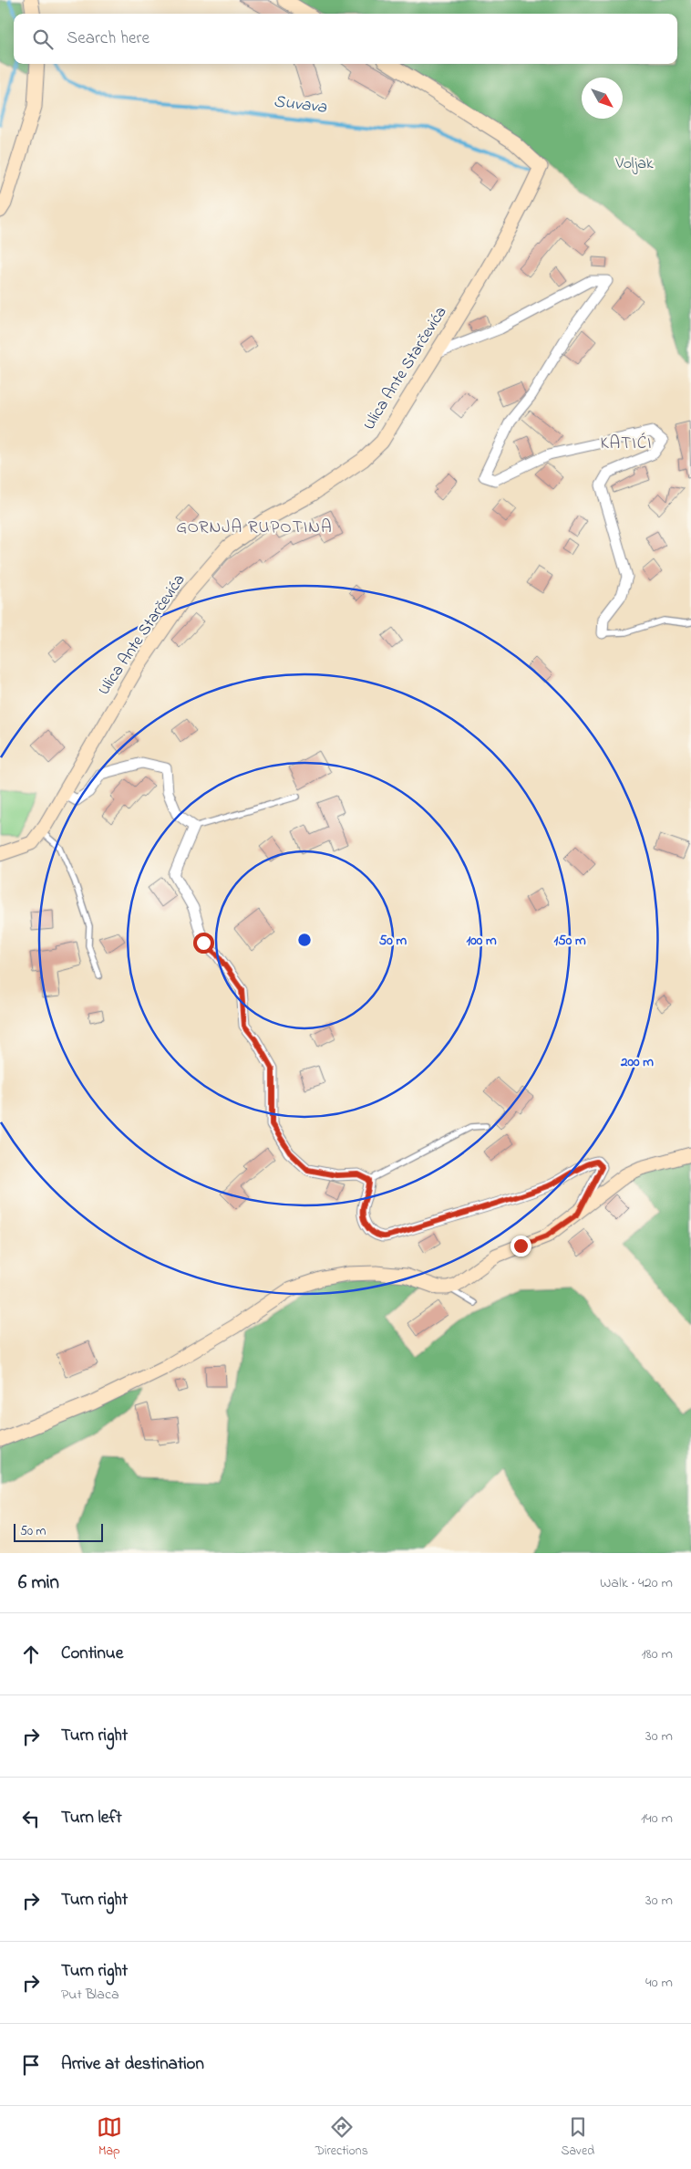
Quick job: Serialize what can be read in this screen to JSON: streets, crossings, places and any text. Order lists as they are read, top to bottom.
{
  "streets": {
    "street": ["Ulica Ante Starčevića"]
  },
  "districts": ["KATIĆI", "GORNJA RUPOTINA"],
  "water": ["Suvava"],
  "parks": ["Voljak"],
  "scale_bar": "50 m",
  "north": "bottom right",
  "page": {
    "search": "Search here",
    "scale": "50 m",
    "heading": ["6 min", "Walk · 420 m"],
    "list": [
      ["Continue", "180 m"],
      ["Turn right", "30 m"],
      ["Turn left", "140 m"],
      ["Turn right", "30 m"],
      ["Turn right", "Put Blaca", "40 m"],
      "Arrive at destination"
    ],
    "nav": ["Map", "Directions", "Saved"]
  },
  "rings": [
    "50 m",
    "100 m",
    "150 m",
    "200 m"
  ]
}
